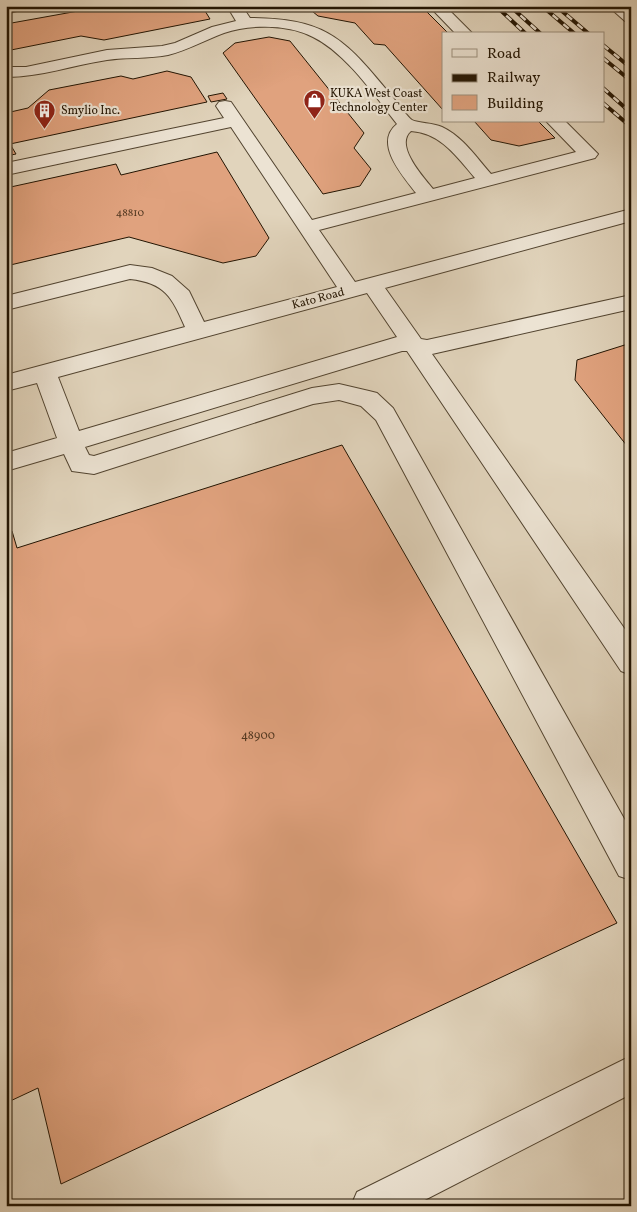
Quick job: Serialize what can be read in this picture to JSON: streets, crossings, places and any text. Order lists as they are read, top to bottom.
{
  "streets": {
    "street": ["Kato Road"]
  },
  "places": {
    "shop": ["KUKA West Coast Technology Center"],
    "building": ["Smylio Inc."]
  },
  "house_numbers": ["48810", "48900"],
  "legend": ["Road", "Railway", "Building"]
}
